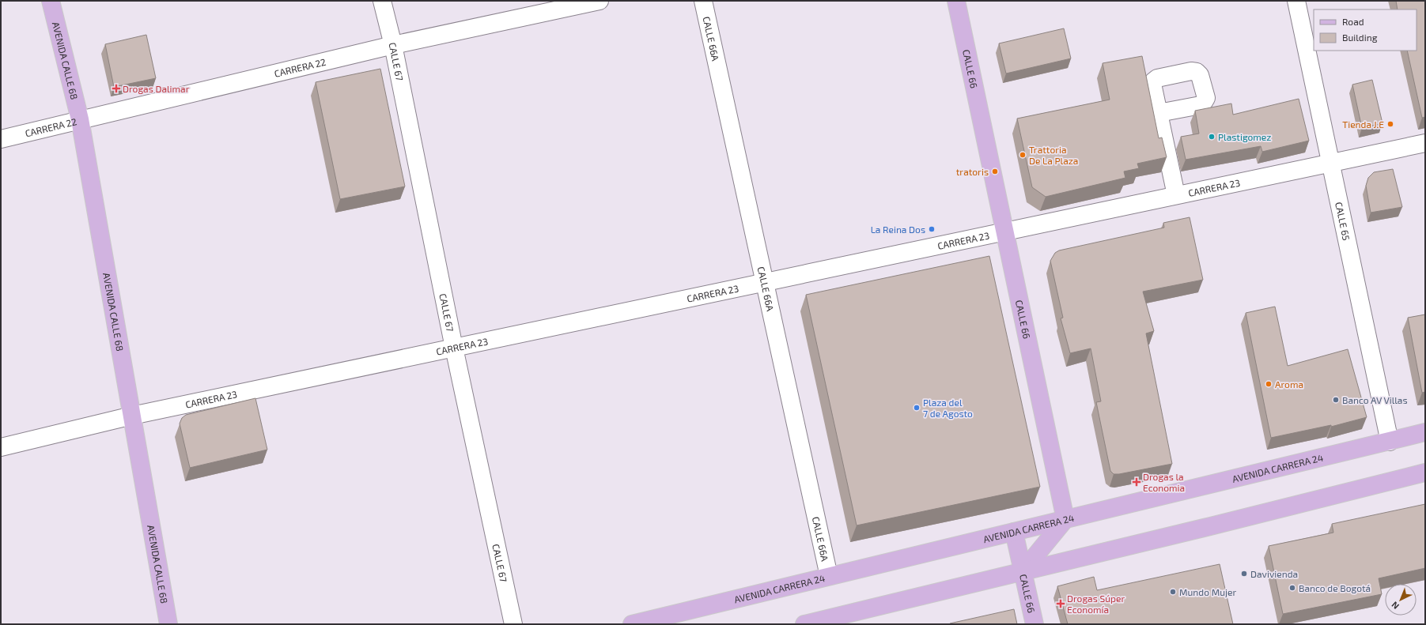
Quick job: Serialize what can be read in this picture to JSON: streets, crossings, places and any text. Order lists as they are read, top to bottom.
{
  "streets": {
    "main road": ["AVENIDA CALLE 68", "CALLE 66", "AVENIDA CARRERA 24"],
    "street": [
      "CALLE 66A",
      "CALLE 67",
      "CARRERA 22",
      "CARRERA 23",
      "CALLE 65"
    ]
  },
  "crossings": [
    ["CALLE 66A", "CARRERA 23"],
    ["CALLE 66A", "AVENIDA CARRERA 24"],
    ["AVENIDA CALLE 68", "CARRERA 22"],
    ["AVENIDA CALLE 68", "CARRERA 23"],
    ["CALLE 67", "CARRERA 22"],
    ["CALLE 67", "CARRERA 23"],
    ["CALLE 66", "CARRERA 23"],
    ["CALLE 66", "AVENIDA CARRERA 24"],
    ["CARRERA 23", "CALLE 65"],
    ["CALLE 65", "AVENIDA CARRERA 24"]
  ],
  "places": {
    "health": ["Drogas Dalimar", "Drogas la Economia", "Drogas Súper Economía"],
    "other": [
      "Tienda J.E",
      "Plastigomez",
      "Trattoria De La Plaza",
      "tratoris",
      "La Reina Dos",
      "Aroma",
      "Banco AV Villas",
      "Plaza del 7 de Agosto",
      "Davivienda",
      "Banco de Bogotá",
      "Mundo Mujer"
    ]
  },
  "legend": ["Road", "Building"],
  "north": "bottom left"
}
